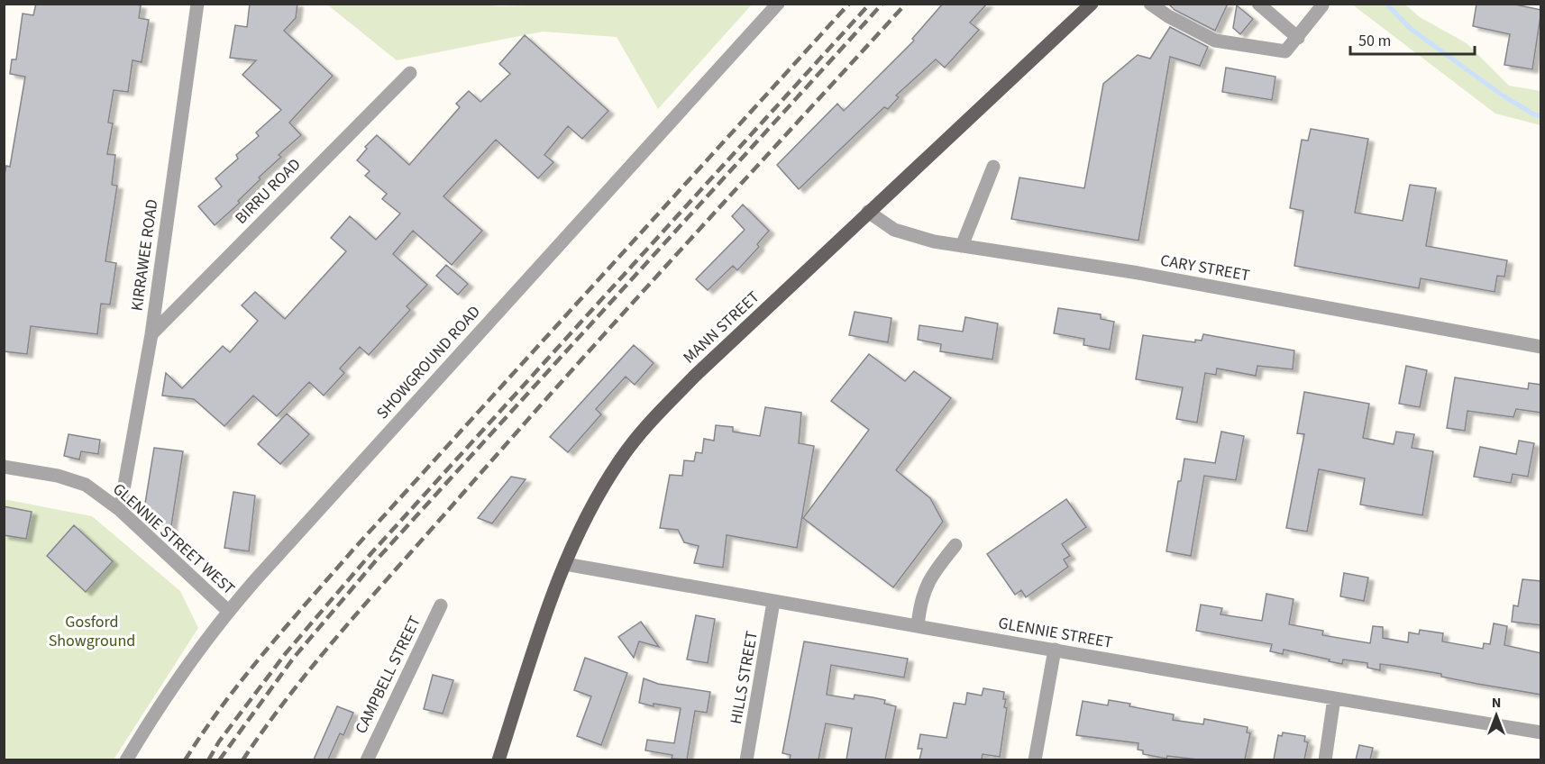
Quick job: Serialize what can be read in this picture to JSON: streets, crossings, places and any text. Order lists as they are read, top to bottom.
{
  "streets": {
    "main road": ["MANN STREET"],
    "street": [
      "BIRRU ROAD",
      "KIRRAWEE ROAD",
      "CARY STREET",
      "SHOWGROUND ROAD",
      "GLENNIE STREET WEST",
      "GLENNIE STREET",
      "CAMPBELL STREET",
      "HILLS STREET"
    ]
  },
  "crossings": [
    ["BIRRU ROAD", "KIRRAWEE ROAD"],
    ["KIRRAWEE ROAD", "GLENNIE STREET WEST"],
    ["CARY STREET", "MANN STREET"],
    ["MANN STREET", "GLENNIE STREET"],
    ["SHOWGROUND ROAD", "GLENNIE STREET WEST"],
    ["GLENNIE STREET", "HILLS STREET"]
  ],
  "parks": ["Gosford Showground"],
  "scale_bar": "50 m",
  "north": "top"
}
